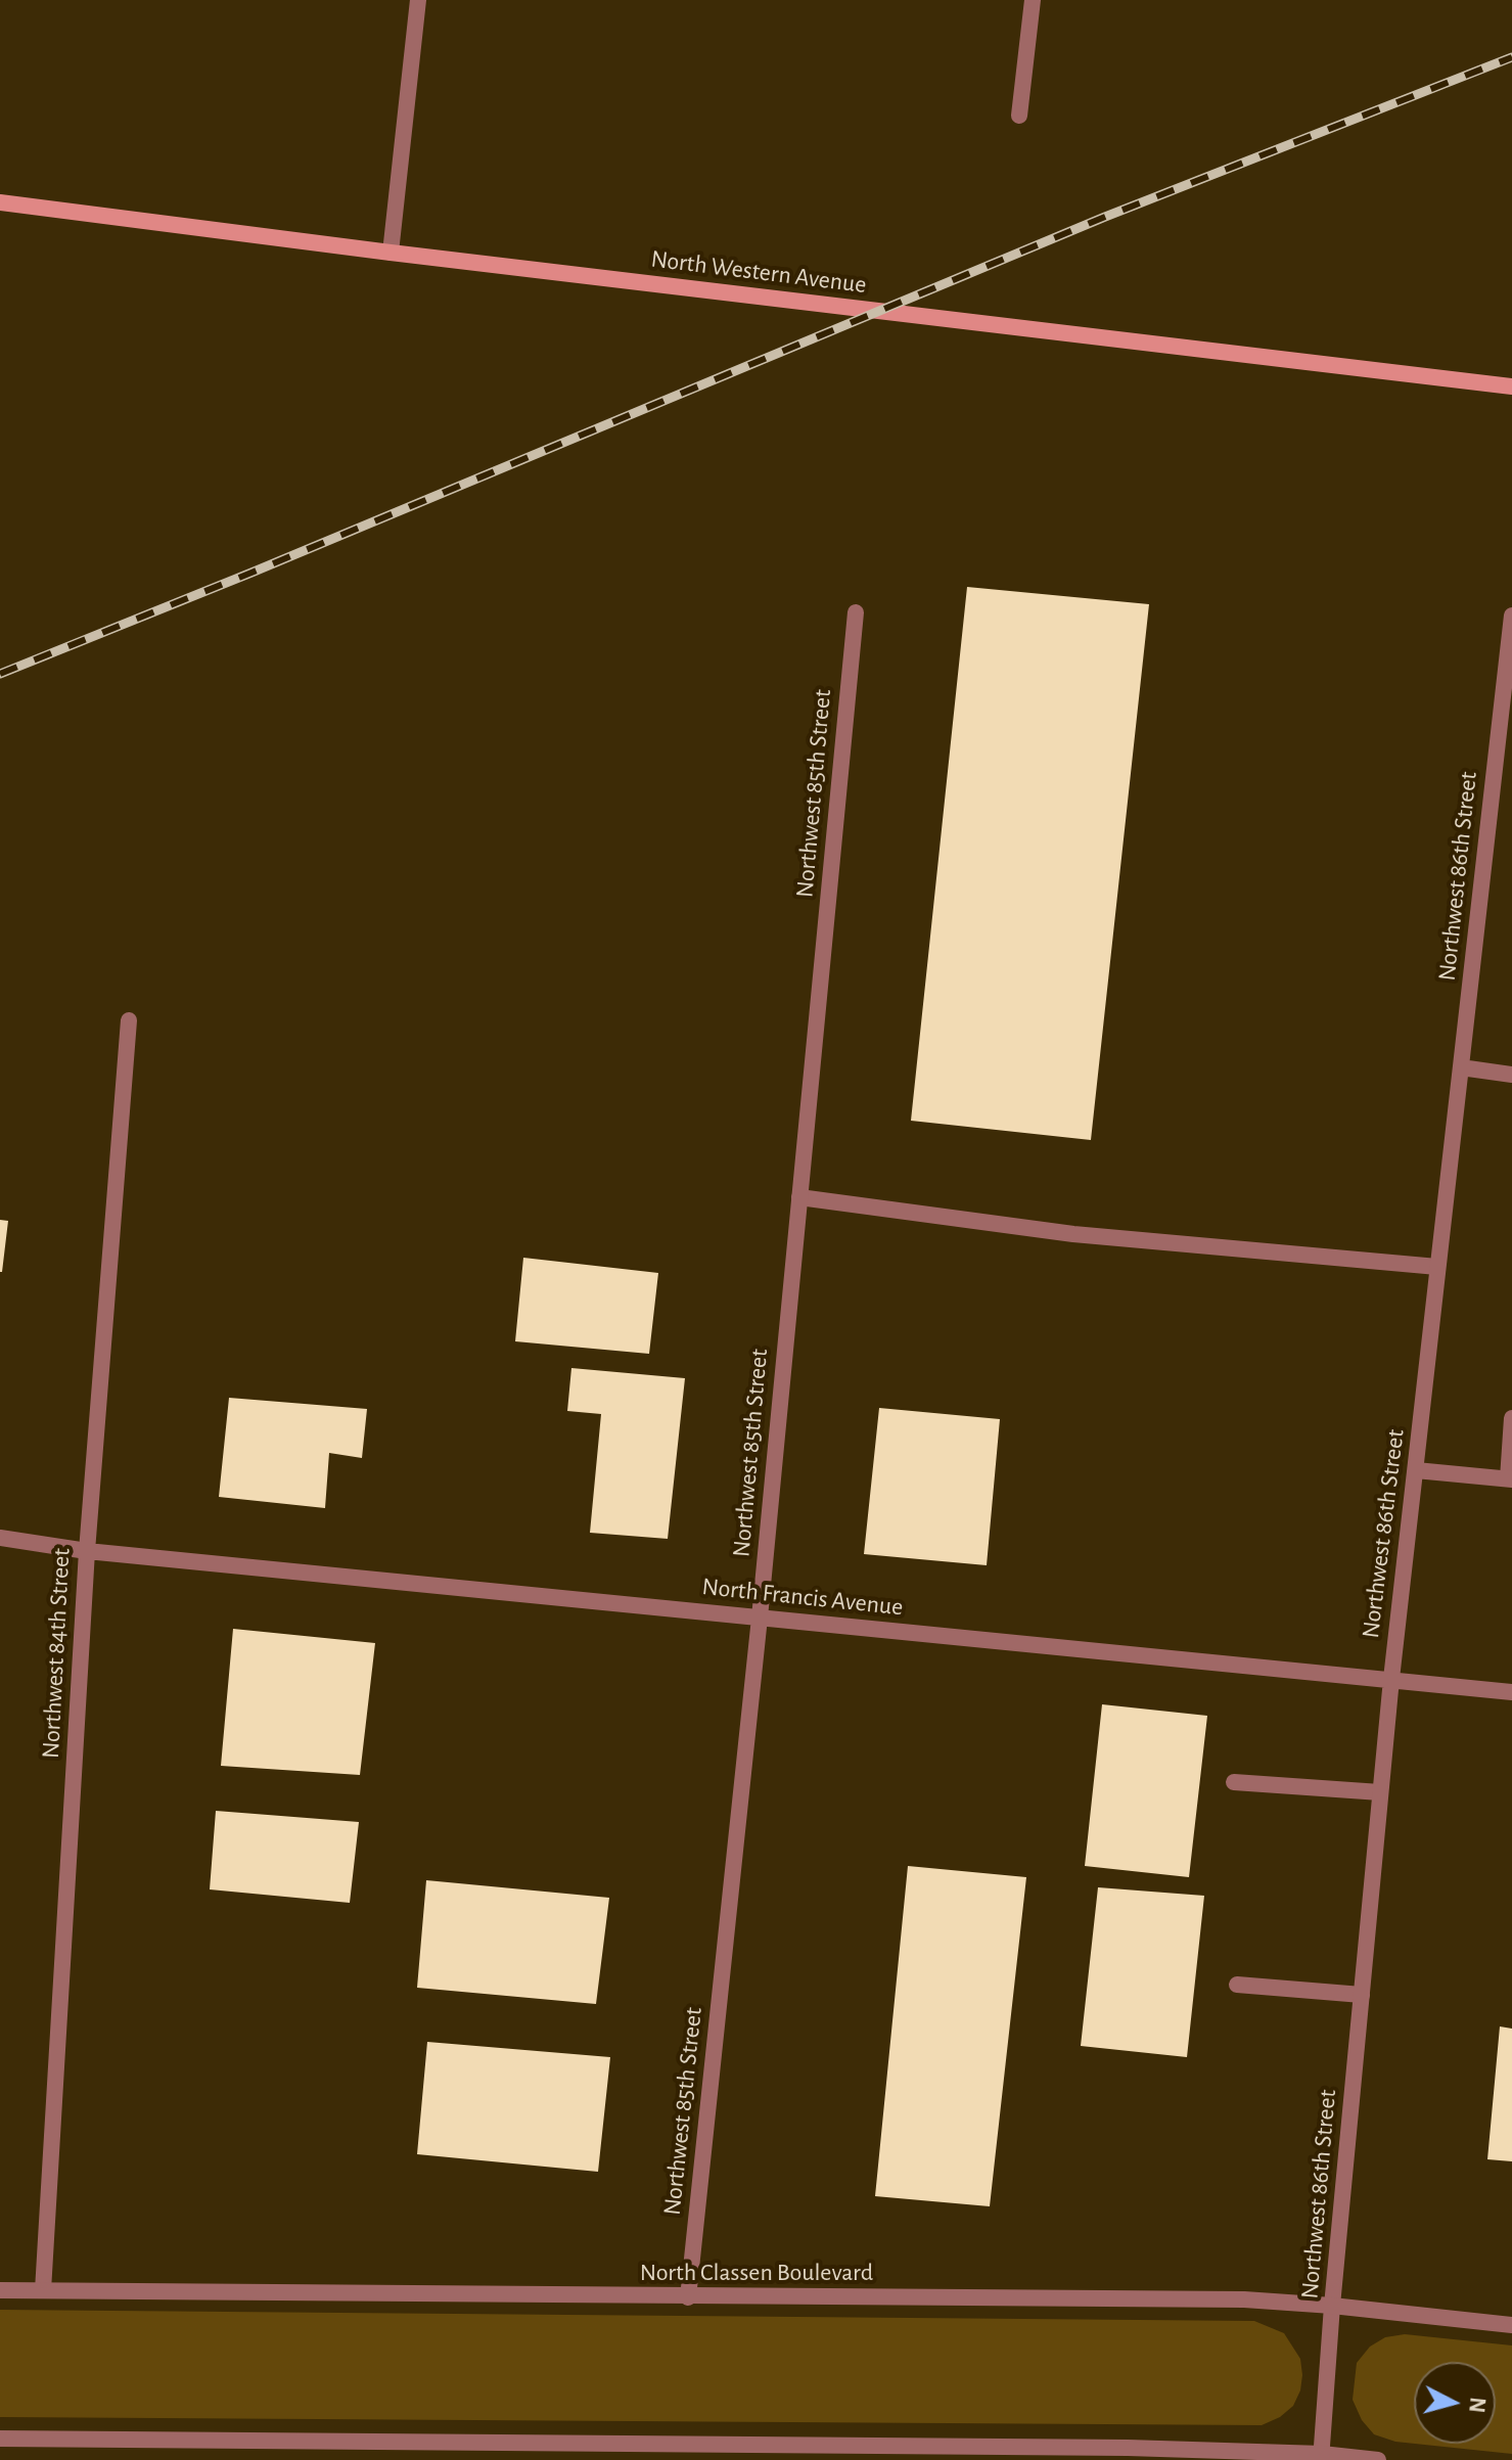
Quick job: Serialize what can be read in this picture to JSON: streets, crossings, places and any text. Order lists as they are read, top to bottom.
{
  "streets": {
    "main road": ["North Western Avenue"],
    "street": [
      "Northwest 85th Street",
      "Northwest 86th Street",
      "North Francis Avenue",
      "Northwest 84th Street",
      "North Classen Boulevard"
    ]
  },
  "crossings": [
    ["Northwest 85th Street", "North Francis Avenue"],
    ["Northwest 85th Street", "North Classen Boulevard"],
    ["Northwest 86th Street", "North Francis Avenue"],
    ["Northwest 86th Street", "North Classen Boulevard"],
    ["North Francis Avenue", "Northwest 84th Street"],
    ["Northwest 84th Street", "North Classen Boulevard"]
  ],
  "north": "right"
}
